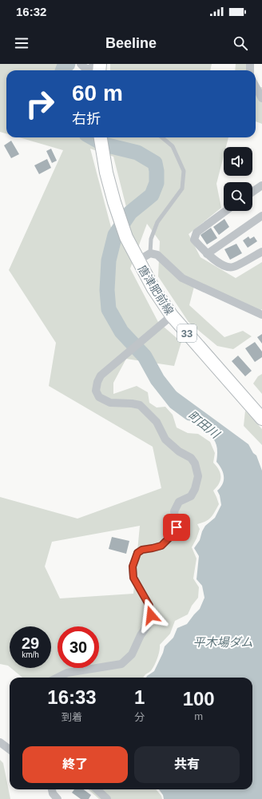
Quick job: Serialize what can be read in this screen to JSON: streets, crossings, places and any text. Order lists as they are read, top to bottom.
{
  "streets": {
    "main road": ["唐津肥前線", "33"]
  },
  "water": ["町田川", "平木場ダム"],
  "page": {
    "status": "16:32",
    "header": "Beeline",
    "turn": ["60 m", "右折"],
    "speed": "29 km/h",
    "limit": "30",
    "eta": [
      "16:33",
      "到着",
      "1",
      "分",
      "100",
      "m"
    ],
    "buttons": ["終了", "共有"]
  }
}
